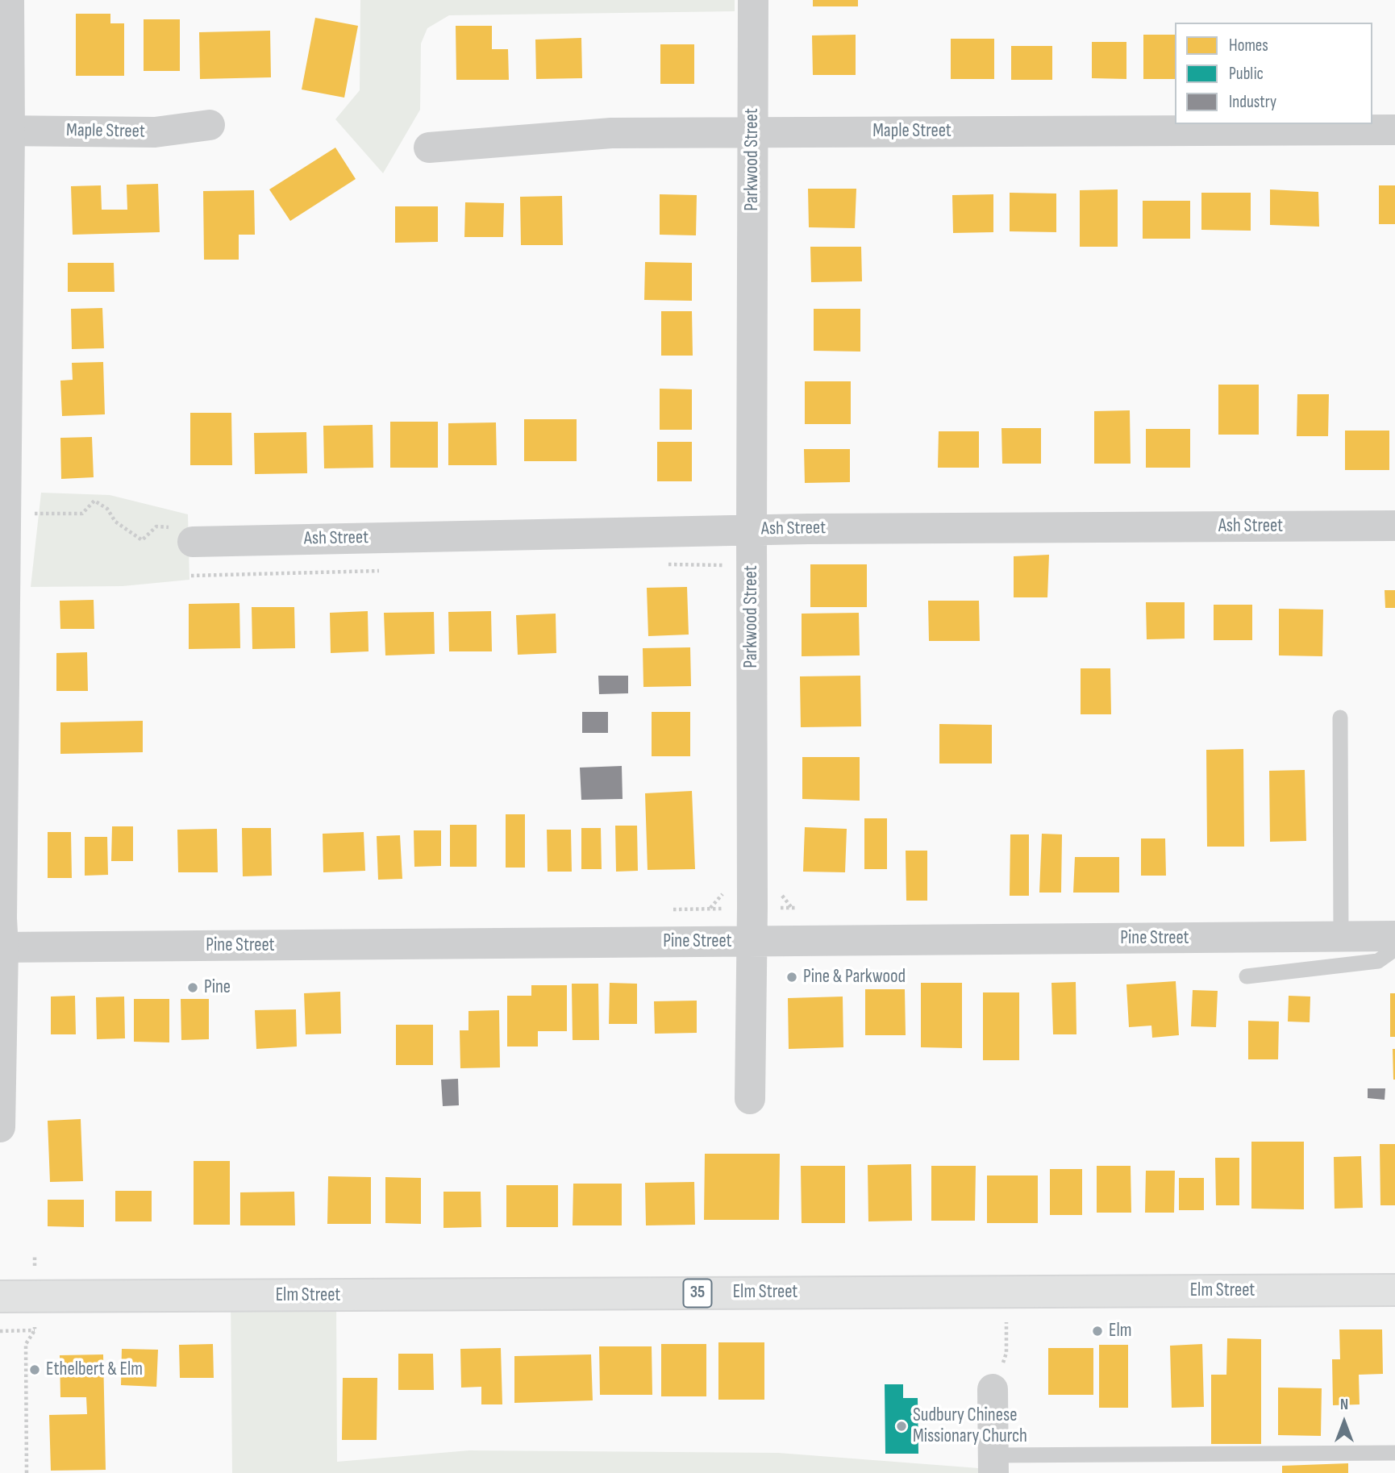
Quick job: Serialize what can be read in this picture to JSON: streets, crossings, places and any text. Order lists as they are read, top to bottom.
{
  "streets": {
    "main road": ["Elm Street", "35"],
    "street": [
      "Maple Street",
      "Parkwood Street",
      "Ash Street",
      "Pine Street"
    ]
  },
  "crossings": [
    ["Maple Street", "Parkwood Street"],
    ["Parkwood Street", "Ash Street"],
    ["Parkwood Street", "Pine Street"]
  ],
  "places": [
    "Pine & Parkwood",
    "Pine",
    "Elm",
    "Ethelbert & Elm",
    "Sudbury Chinese Missionary Church"
  ],
  "legend": ["Homes", "Public", "Industry"],
  "north": "top"
}
